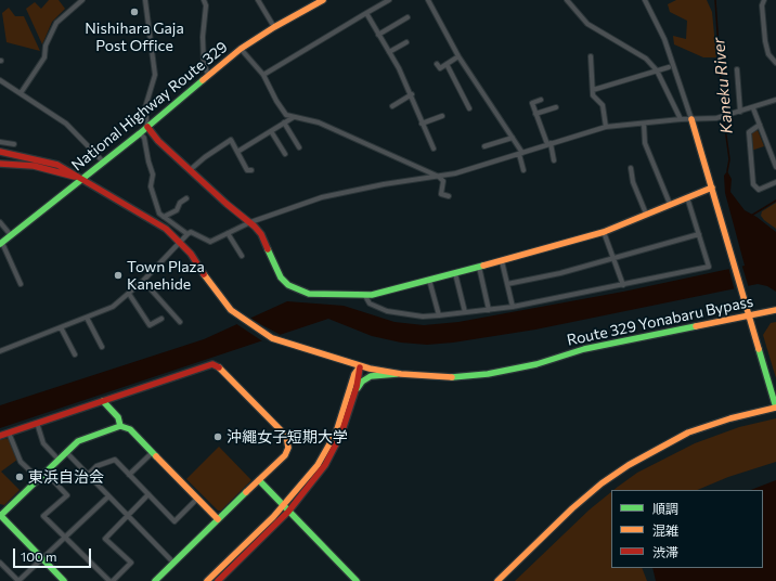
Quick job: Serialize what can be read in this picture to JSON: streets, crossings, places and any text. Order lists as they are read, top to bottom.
{
  "streets": {
    "main road": ["National Highway Route 329", "Route 329 Yonabaru Bypass"]
  },
  "crossings": [
    ["National Highway Route 329", "Route 329 Yonabaru Bypass"]
  ],
  "water": ["Kaneku River"],
  "places": [
    "Nishihara Gaja Post Office",
    "Town Plaza Kanehide",
    "沖繩女子短期大学",
    "東浜自治会"
  ],
  "legend": ["順調", "混雑", "渋滞"],
  "scale_bar": "100 m"
}
